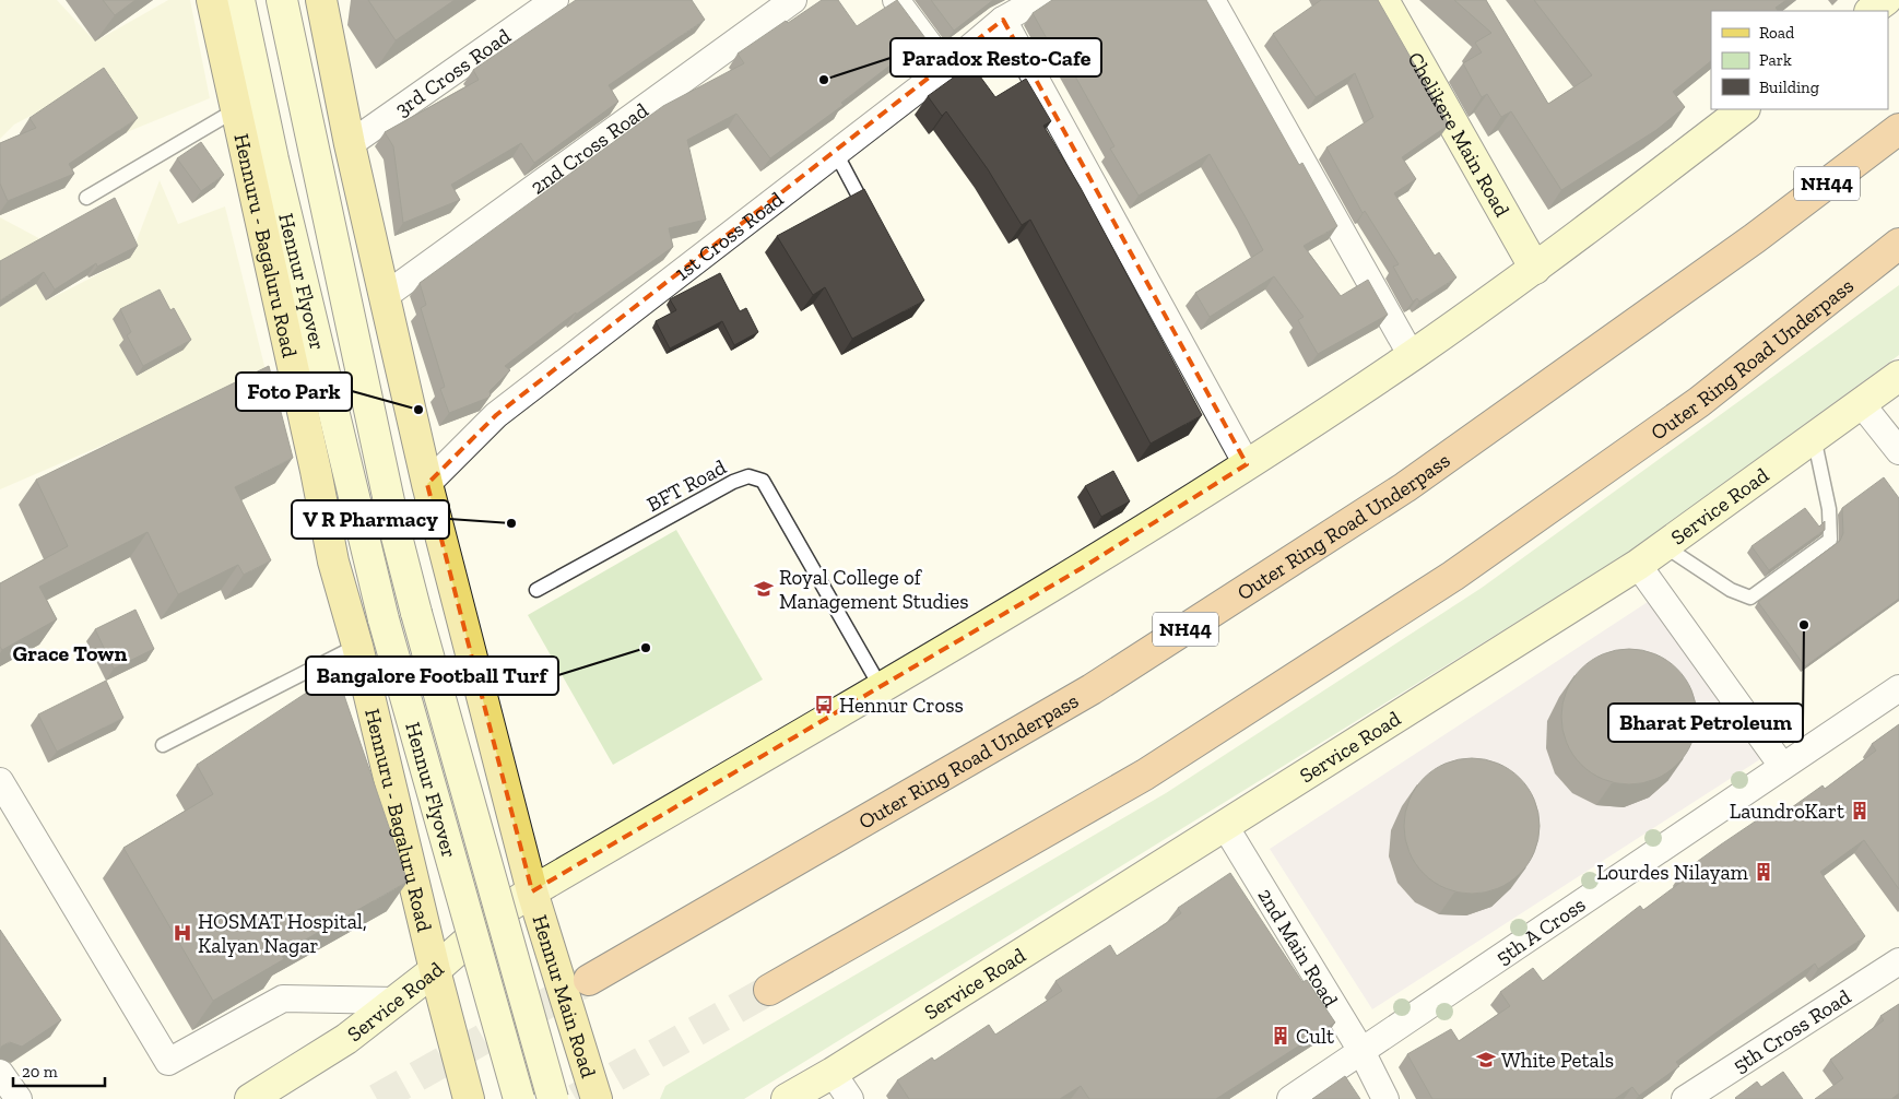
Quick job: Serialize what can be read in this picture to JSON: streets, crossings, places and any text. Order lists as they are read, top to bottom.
{
  "streets": {
    "highway": ["NH44", "Outer Ring Road Underpass"],
    "main road": ["Hennuru - Bagaluru Road", "Hennur Main Road"],
    "street": [
      "3rd Cross Road",
      "Chelikere Main Road",
      "2nd Cross Road",
      "1st Cross Road",
      "Hennur Flyover",
      "Service Road",
      "5th A Cross",
      "2nd Main Road",
      "5th Cross Road"
    ],
    "lane": ["BFT Road"]
  },
  "crossings": [
    ["Chelikere Main Road", "Service Road"],
    ["Hennuru - Bagaluru Road", "Service Road"],
    ["BFT Road", "Service Road"],
    ["Service Road", "2nd Main Road"],
    ["Service Road", "Hennur Main Road"],
    ["5th A Cross", "2nd Main Road"]
  ],
  "districts": ["Grace Town"],
  "places": {
    "other": [
      "Paradox Resto-Cafe",
      "Foto Park",
      "V R Pharmacy",
      "Bharat Petroleum",
      "Bangalore Football Turf"
    ],
    "school or university": ["Royal College of Management Studies", "White Petals"],
    "bus stop": ["Hennur Cross"],
    "building": ["LaundroKart", "Lourdes Nilayam", "Cult"],
    "hospital": ["HOSMAT Hospital, Kalyan Nagar"]
  },
  "legend": ["Road", "Park", "Building"],
  "scale_bar": "20 m"
}
